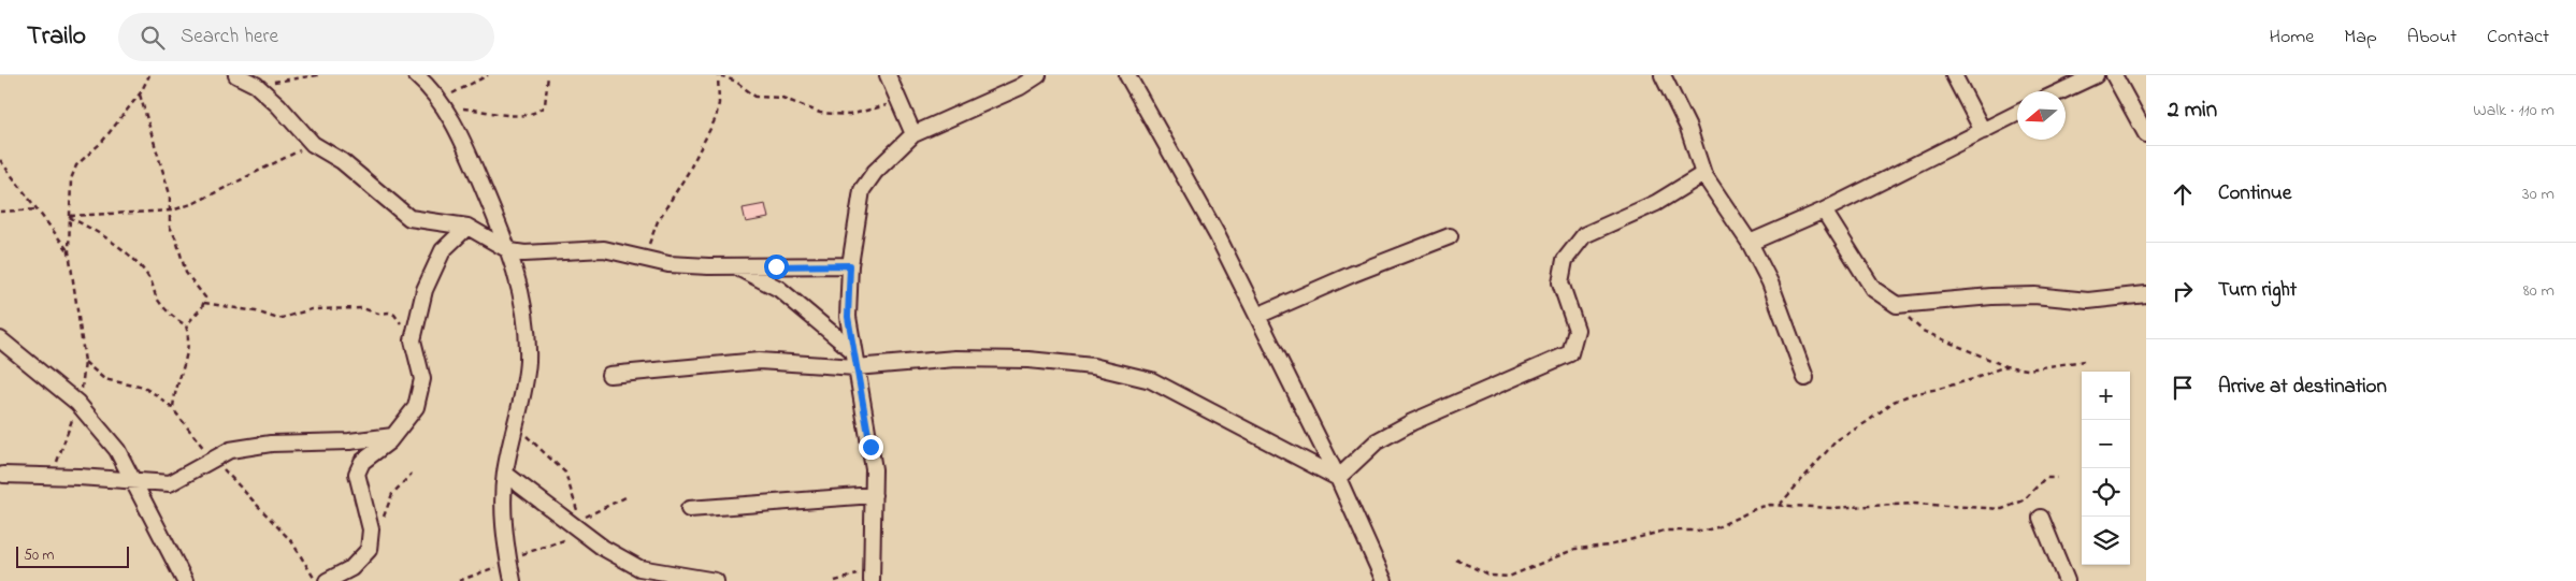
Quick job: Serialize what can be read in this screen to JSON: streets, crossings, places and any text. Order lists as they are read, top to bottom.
{
  "scale_bar": "50 m",
  "north": "left",
  "page": {
    "header": "Trailo",
    "search": "Search here",
    "nav": [
      "Home",
      "Map",
      "About",
      "Contact"
    ],
    "heading": ["2 min", "Walk · 110 m"],
    "list": [
      ["Continue", "30 m"],
      ["Turn right", "80 m"],
      "Arrive at destination"
    ],
    "map_buttons": ["+", "−"],
    "scale": "50 m"
  }
}
